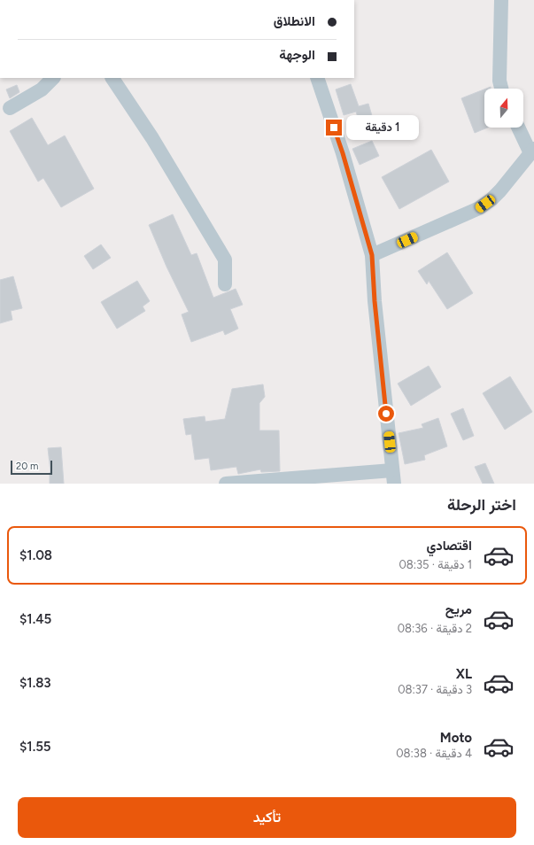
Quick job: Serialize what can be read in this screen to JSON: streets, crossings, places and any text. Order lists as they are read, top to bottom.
{
  "scale_bar": "20 m",
  "north": "top",
  "page": {
    "banner": ["الانطلاق", "الوجهة"],
    "bubble": "1 دقيقة",
    "scale": "20 m",
    "heading": "اختر الرحلة",
    "list": [
      {
        "name": "اقتصادي",
        "note": "1 دقيقة · 08:35",
        "value": "$1.08"
      },
      {
        "name": "مريح",
        "note": "2 دقيقة · 08:36",
        "value": "$1.45"
      },
      {
        "name": "XL",
        "note": "3 دقيقة · 08:37",
        "value": "$1.83"
      },
      {
        "name": "Moto",
        "note": "4 دقيقة · 08:38",
        "value": "$1.55"
      }
    ],
    "buttons": "تأكيد"
  }
}
